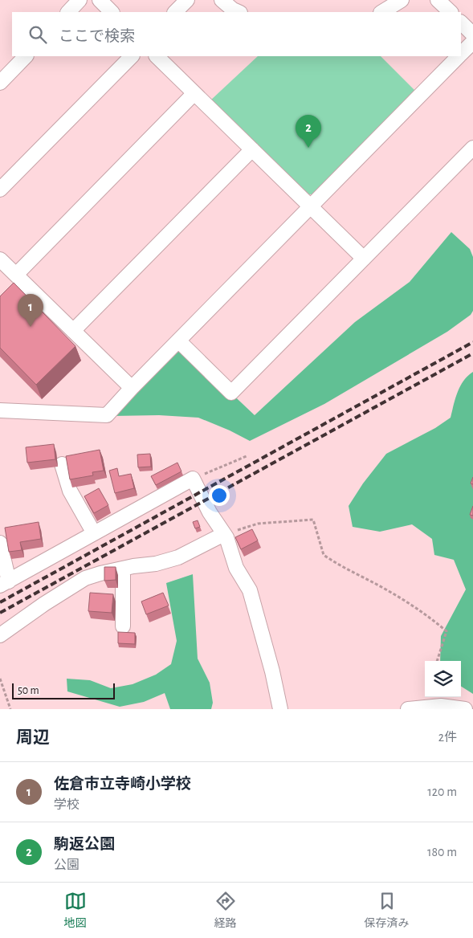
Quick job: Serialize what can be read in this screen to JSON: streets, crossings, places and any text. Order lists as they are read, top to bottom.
{
  "scale_bar": "50 m",
  "page": {
    "search": "ここで検索",
    "pins": ["2", "1"],
    "scale": "50 m",
    "heading": ["周辺", "2件"],
    "list": [
      {
        "mark": "1",
        "name": "佐倉市立寺崎小学校",
        "note": "学校",
        "value": "120 m"
      },
      {
        "mark": "2",
        "name": "駒返公園",
        "note": "公園",
        "value": "180 m"
      }
    ],
    "nav": ["地図", "経路", "保存済み"]
  }
}
